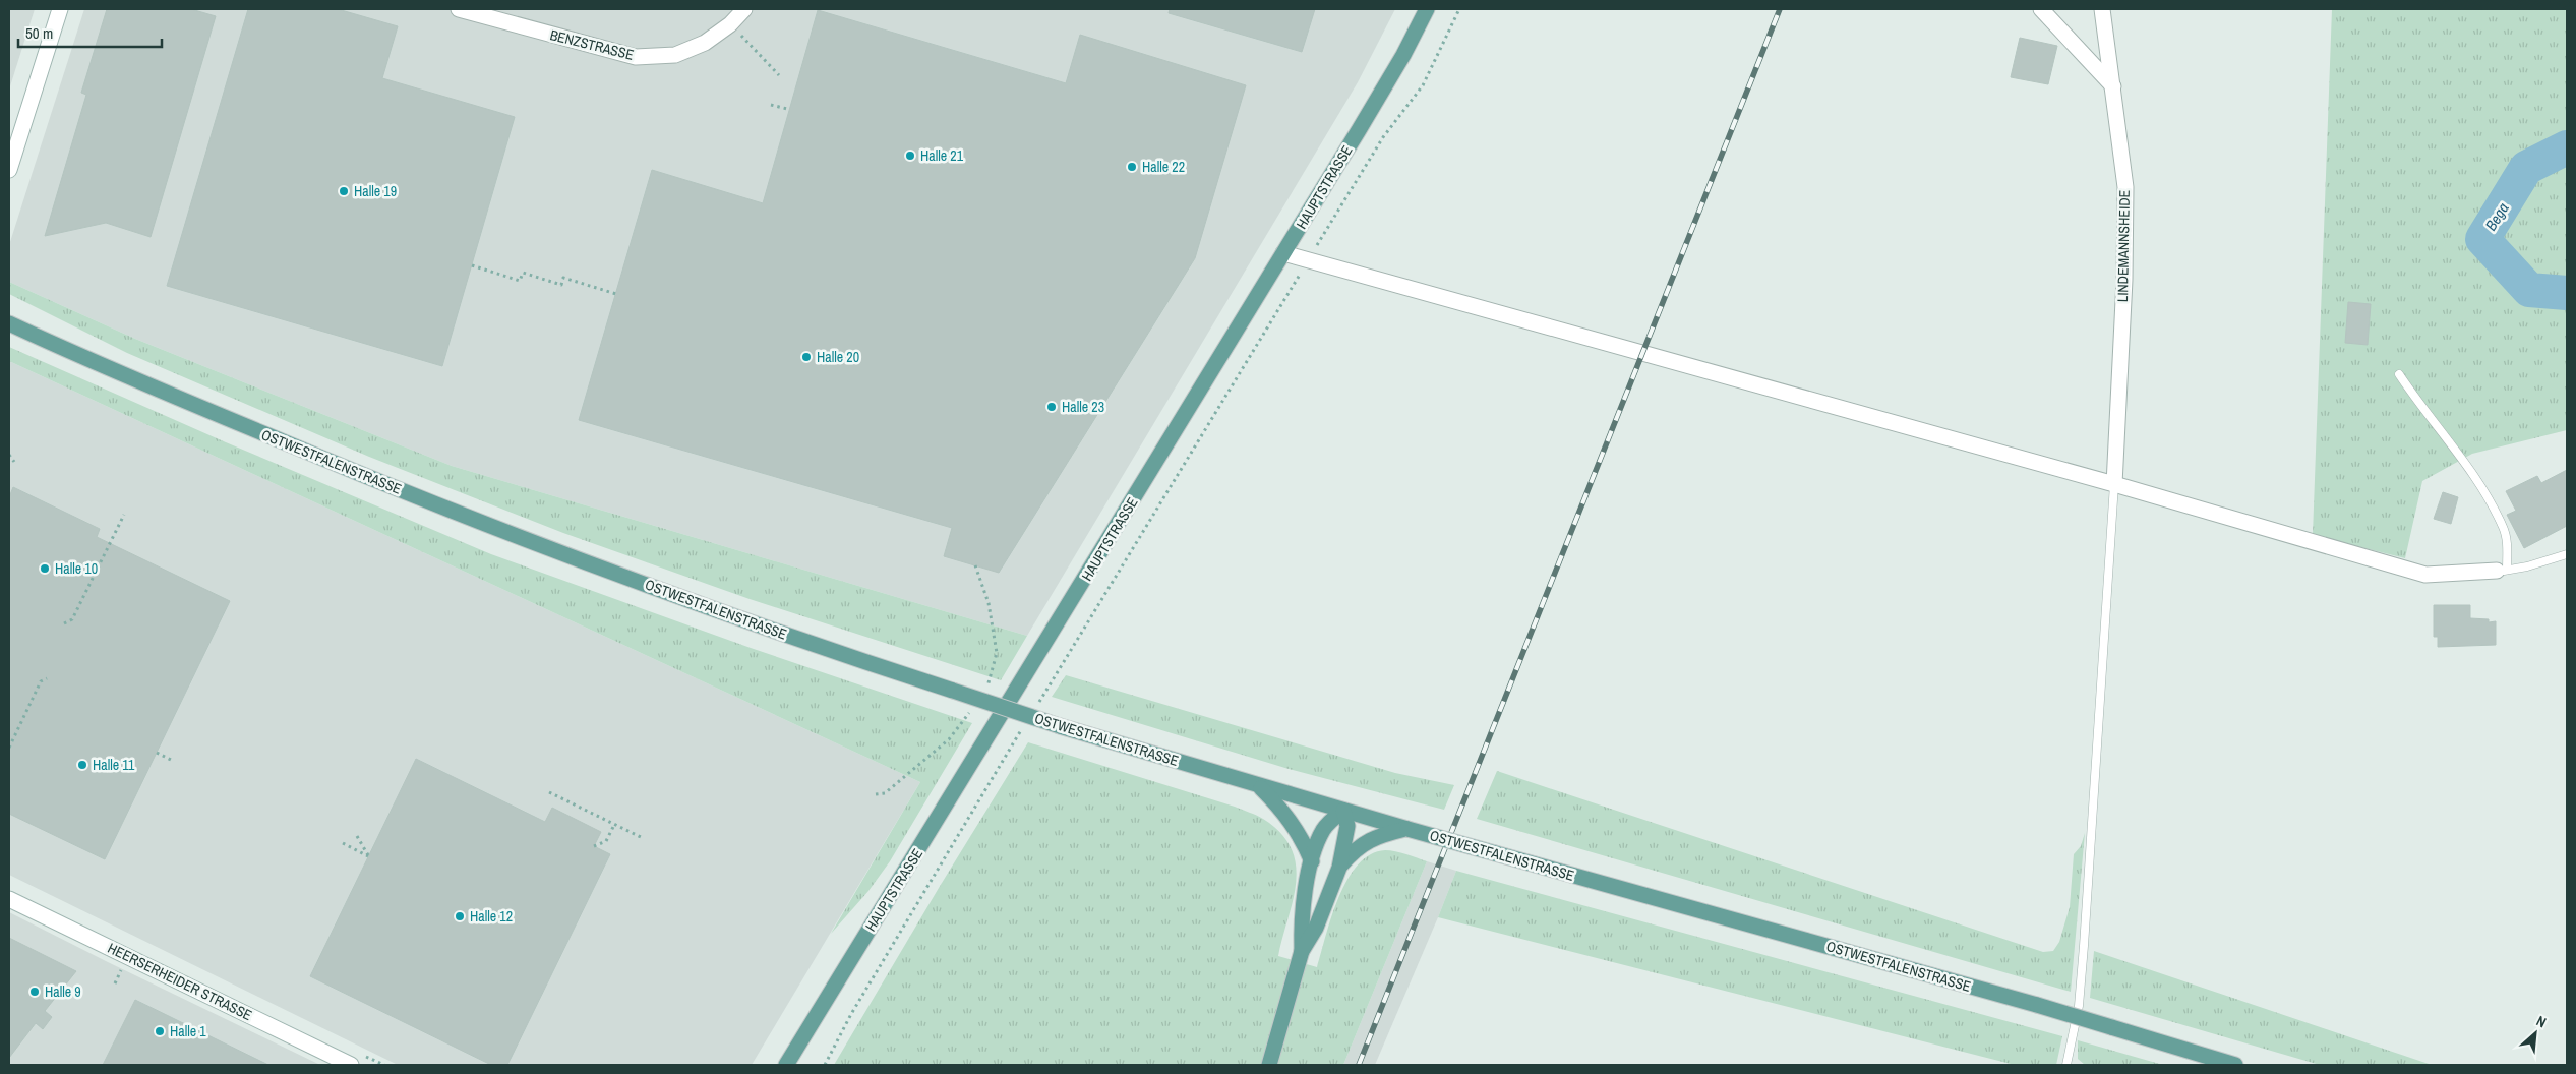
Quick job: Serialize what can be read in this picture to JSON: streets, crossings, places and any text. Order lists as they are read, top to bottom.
{
  "streets": {
    "main road": ["HAUPTSTRASSE", "OSTWESTFALENSTRASSE"],
    "street": ["BENZSTRASSE", "LINDEMANNSHEIDE", "HEERSERHEIDER STRASSE"]
  },
  "water": ["Bega"],
  "places": [
    "Halle 21",
    "Halle 22",
    "Halle 19",
    "Halle 20",
    "Halle 23",
    "Halle 10",
    "Halle 11",
    "Halle 12",
    "Halle 9",
    "Halle 1"
  ],
  "scale_bar": "50 m",
  "north": "top right"
}
